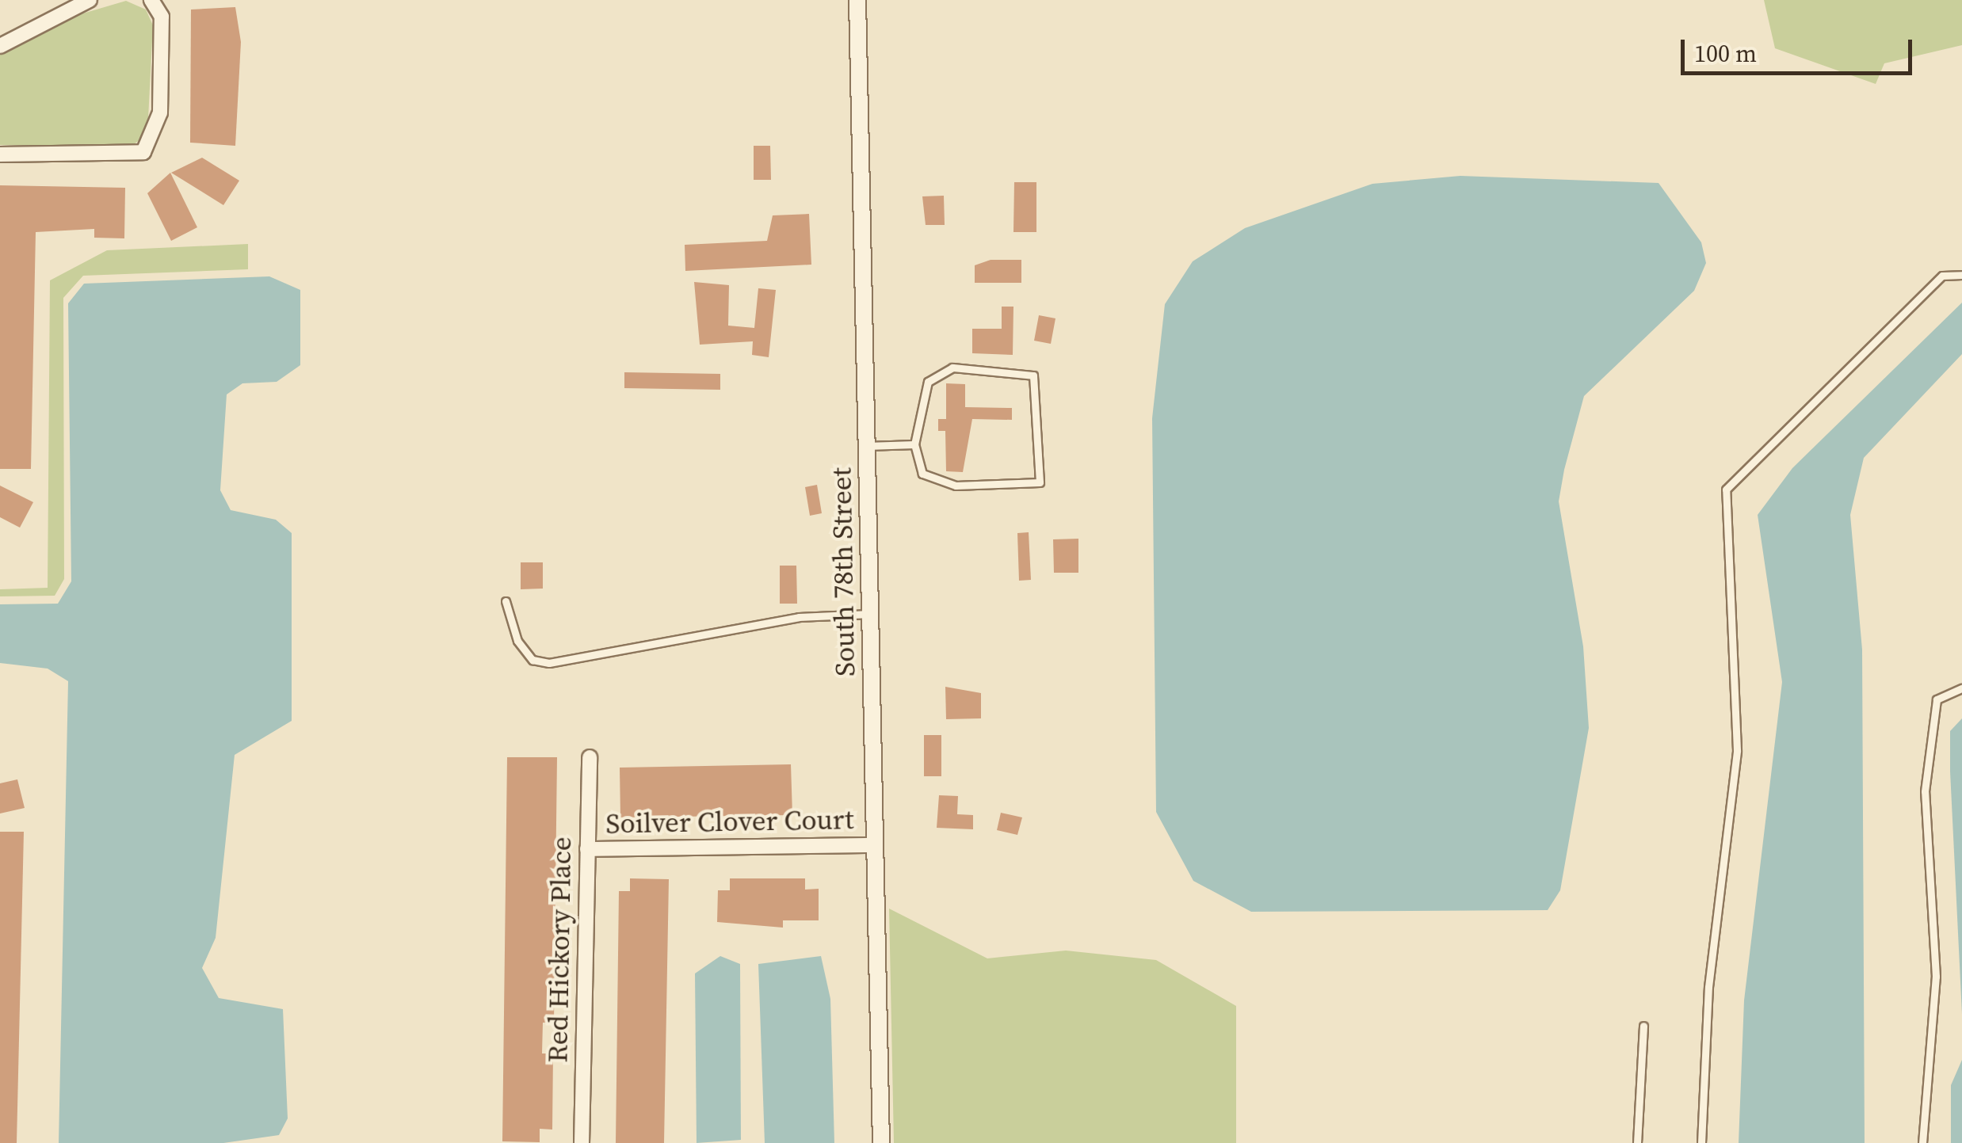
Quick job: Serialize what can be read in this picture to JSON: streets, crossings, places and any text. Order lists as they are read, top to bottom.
{
  "streets": {
    "street": ["South 78th Street", "Soilver Clover Court", "Red Hickory Place"]
  },
  "crossings": [
    ["South 78th Street", "Soilver Clover Court"],
    ["Soilver Clover Court", "Red Hickory Place"]
  ],
  "scale_bar": "100 m"
}
